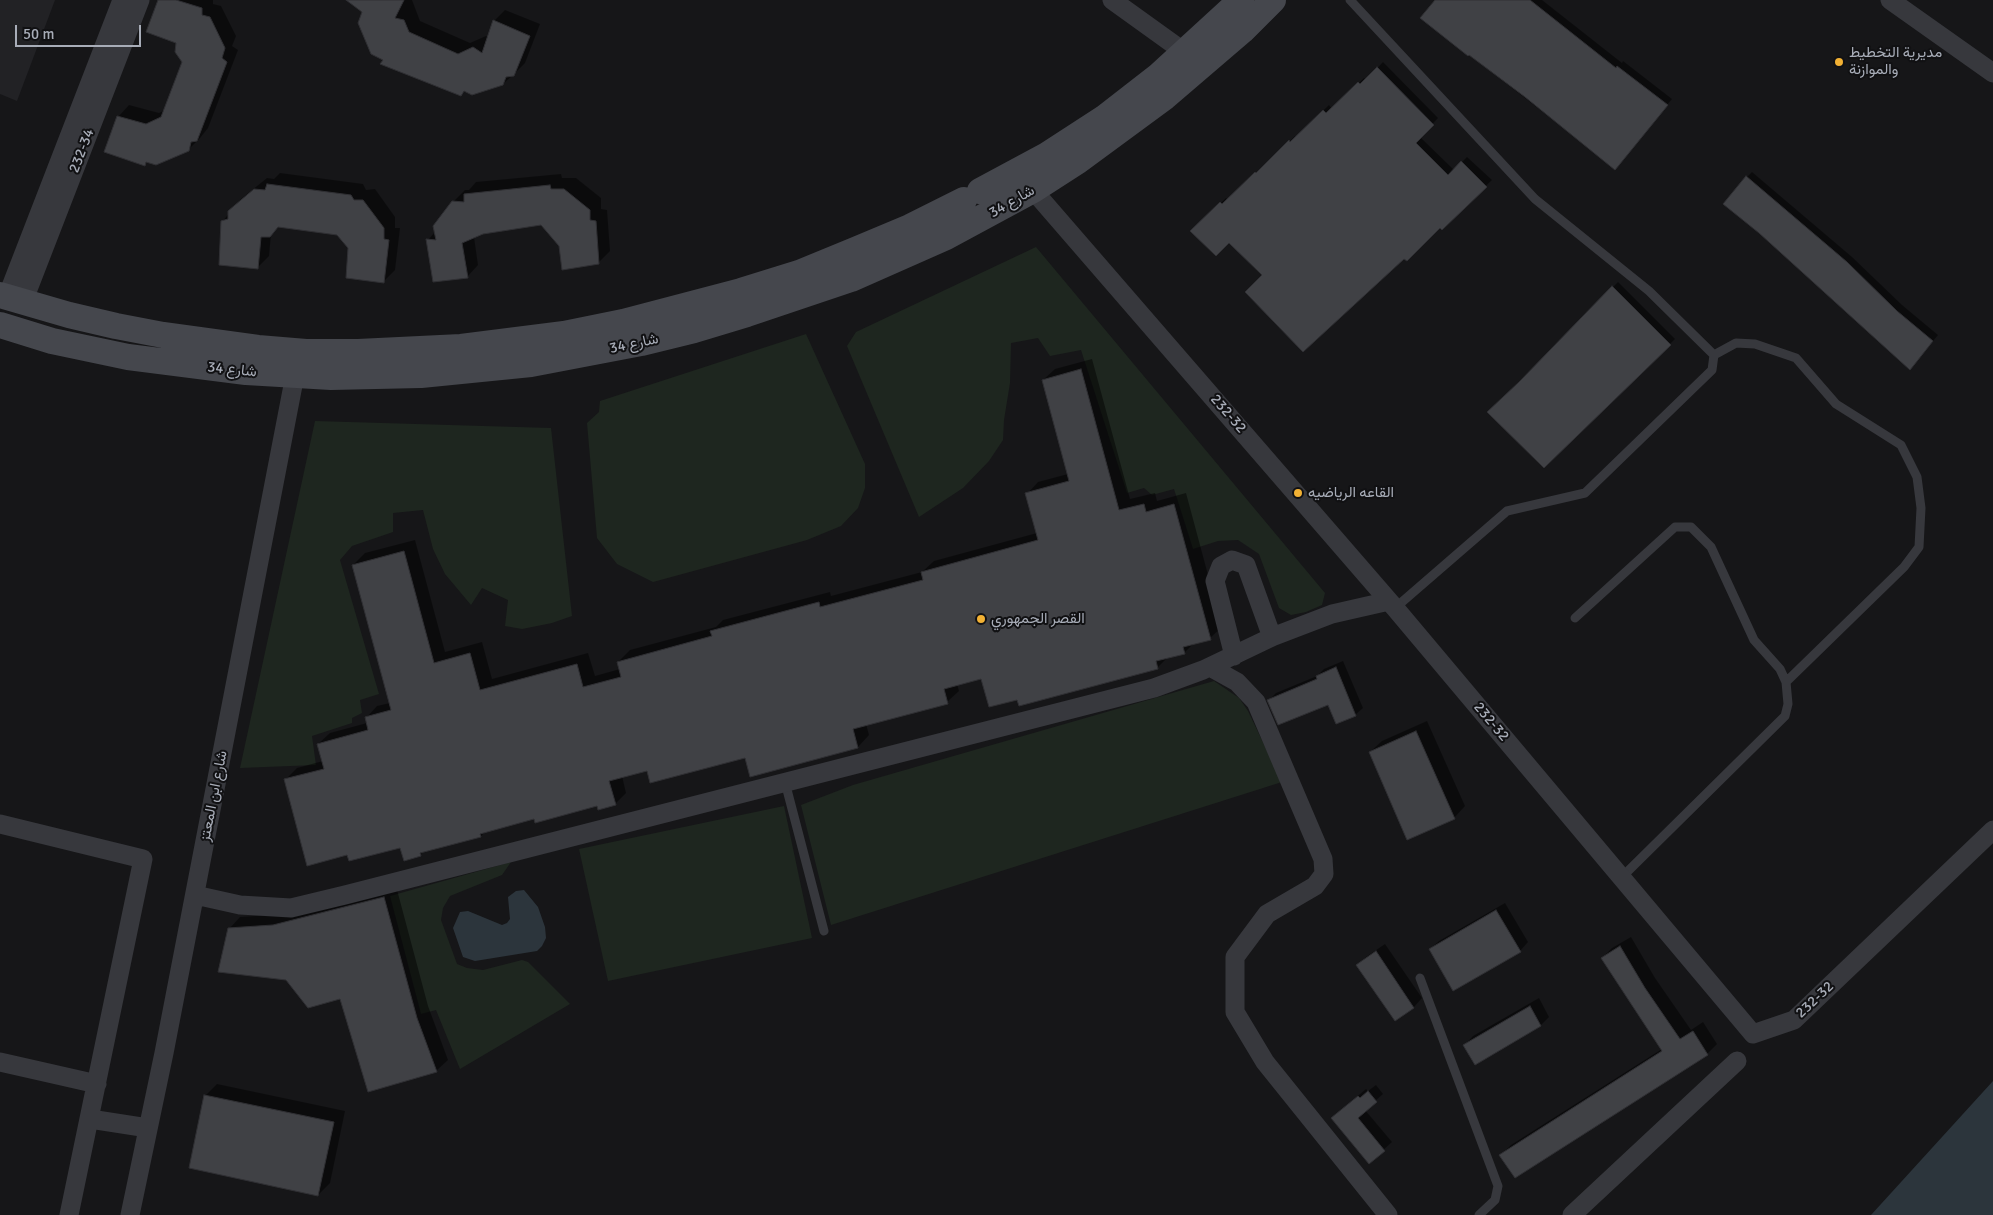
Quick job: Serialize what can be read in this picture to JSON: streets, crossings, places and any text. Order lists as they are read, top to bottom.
{
  "streets": {
    "main road": ["شارع 34"],
    "street": ["232-34", "232-32", "شارع ابن المعتز"]
  },
  "crossings": [
    ["232-34", "شارع 34"],
    ["شارع 34", "232-32"],
    ["شارع 34", "شارع ابن المعتز"]
  ],
  "places": ["مديرية التخطيط والموازنة", "القاعه الرياضيه", "القصر الجمهوري"],
  "scale_bar": "50 m"
}
